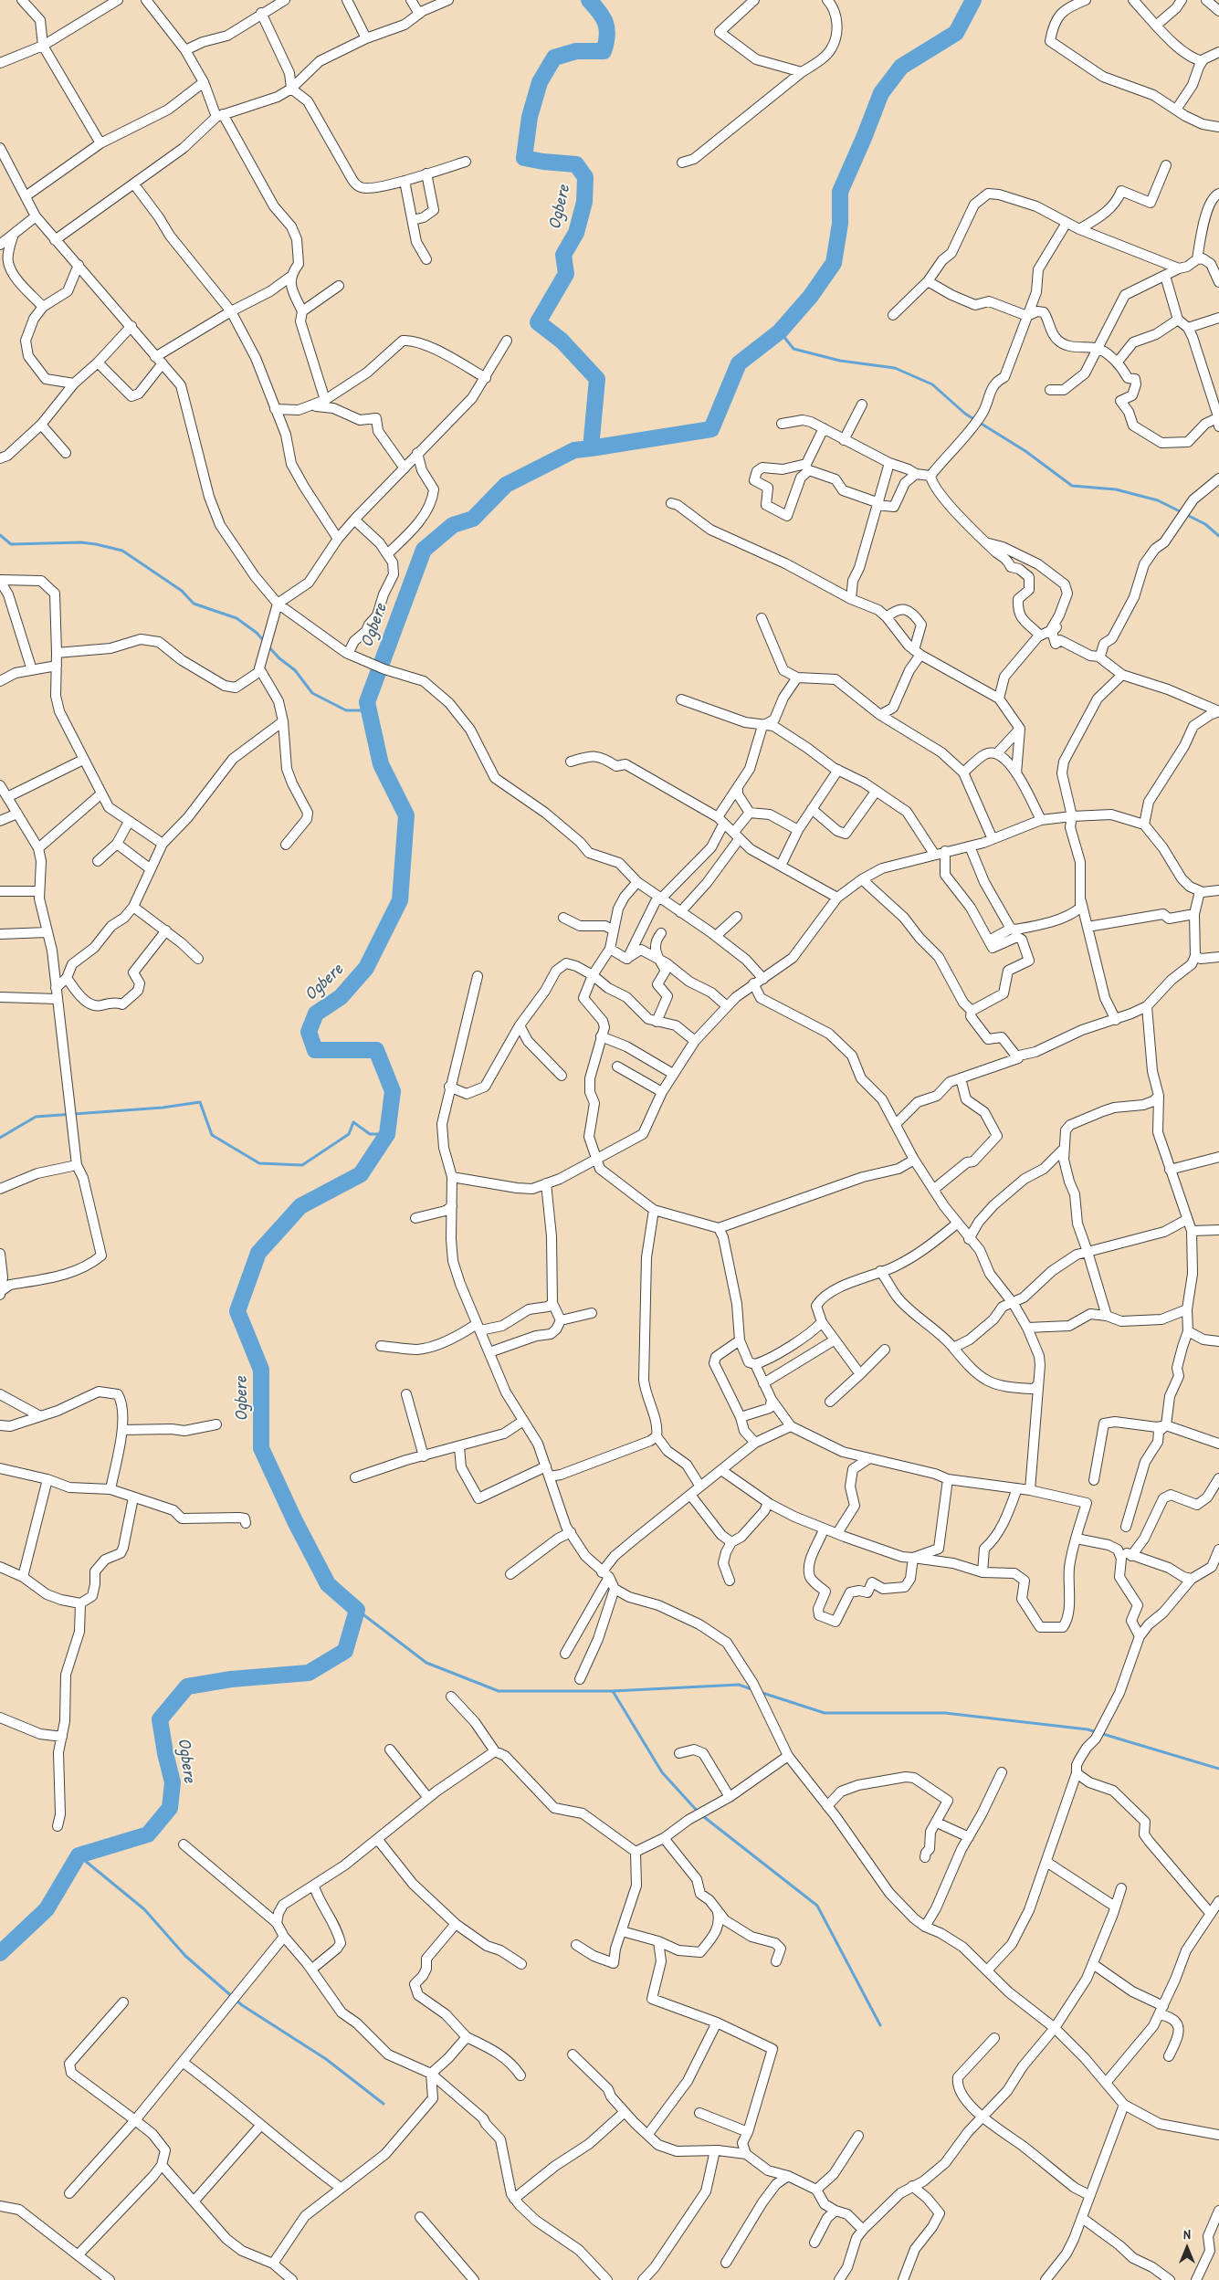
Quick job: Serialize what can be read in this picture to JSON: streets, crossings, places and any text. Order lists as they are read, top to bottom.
{
  "water": ["Ogbere"],
  "north": "top"
}
